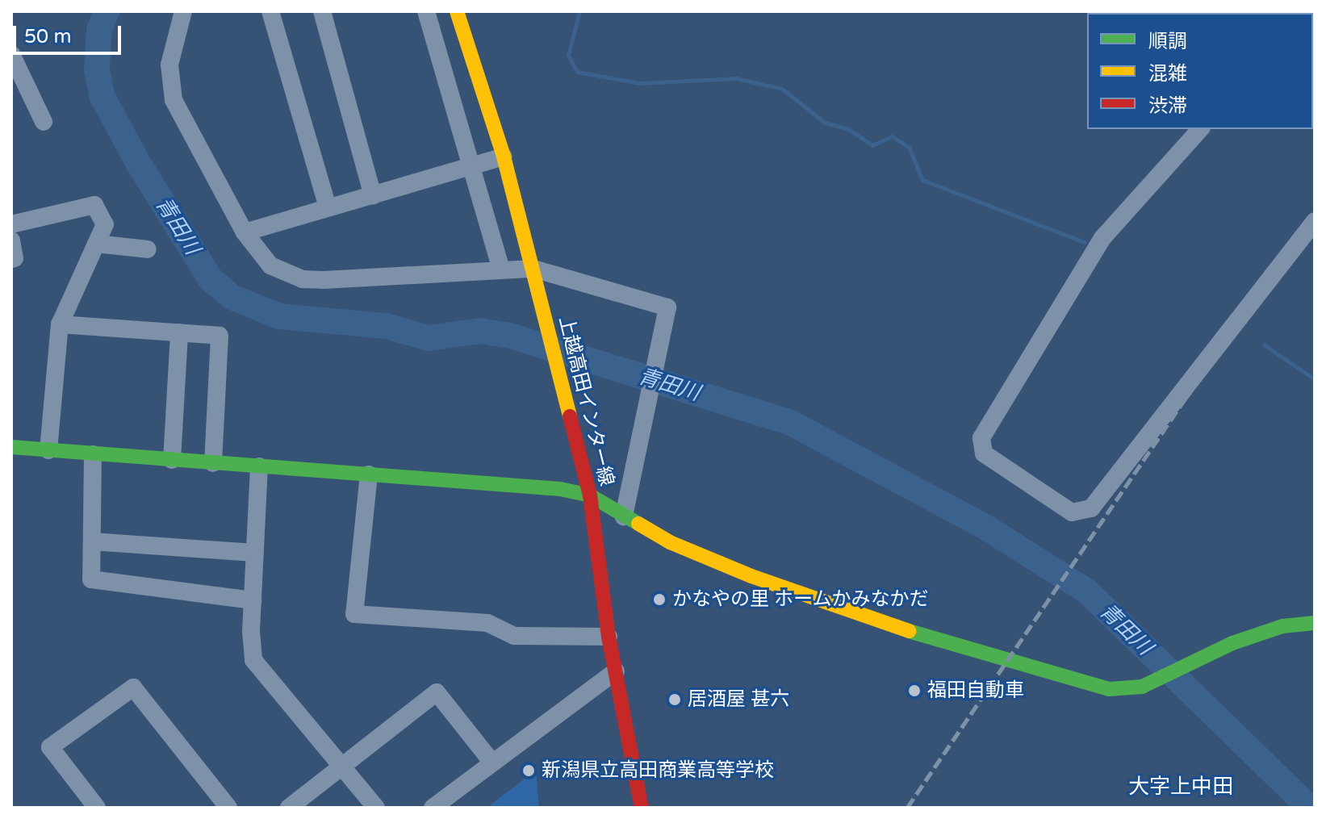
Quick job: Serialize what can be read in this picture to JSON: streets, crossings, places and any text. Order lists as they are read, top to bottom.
{
  "streets": {
    "street": ["上越高田インター線"]
  },
  "districts": ["大字上中田"],
  "water": ["青田川"],
  "places": [
    "かなやの里 ホームかみなかだ",
    "福田自動車",
    "居酒屋 甚六",
    "新潟県立高田商業高等学校"
  ],
  "legend": ["順調", "混雑", "渋滞"],
  "scale_bar": "50 m"
}
